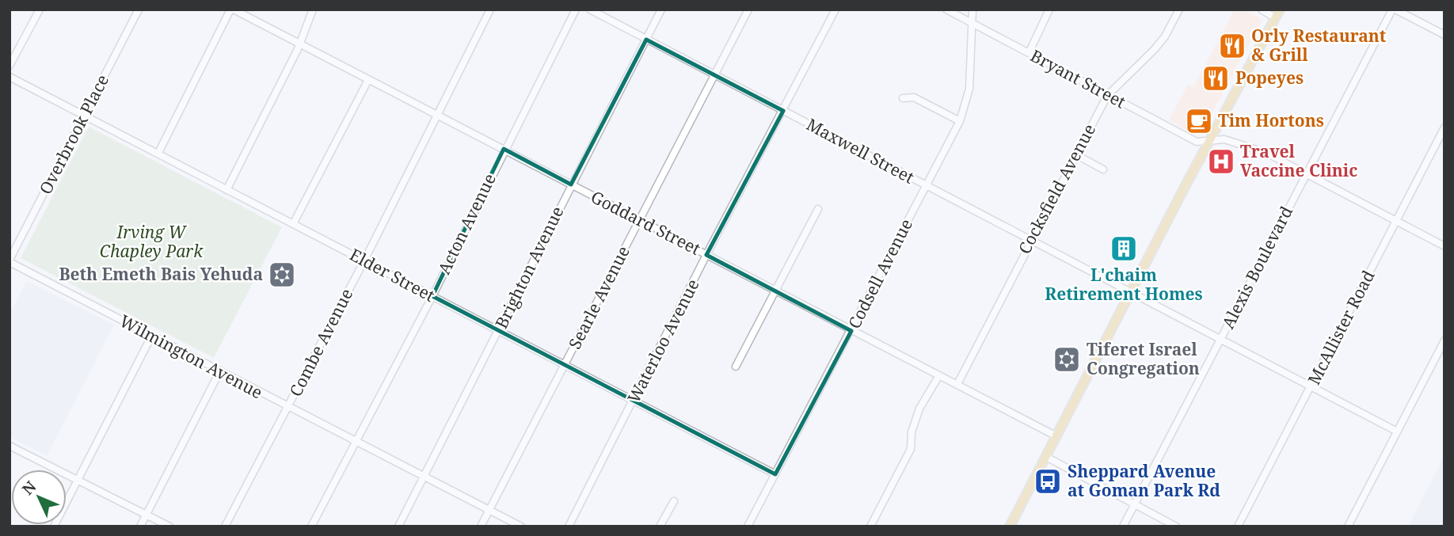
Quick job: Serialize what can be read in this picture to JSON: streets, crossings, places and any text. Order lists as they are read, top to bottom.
{
  "streets": {
    "street": [
      "Bryant Street",
      "Overbrook Place",
      "Maxwell Street",
      "Cocksfield Avenue",
      "Goddard Street",
      "Acton Avenue",
      "Brighton Avenue",
      "Alexis Boulevard",
      "Codsell Avenue",
      "Elder Street",
      "Searle Avenue",
      "McAllister Road",
      "Waterloo Avenue",
      "Combe Avenue",
      "Wilmington Avenue"
    ]
  },
  "crossings": [
    ["Bryant Street", "Cocksfield Avenue"],
    ["Bryant Street", "Alexis Boulevard"],
    ["Bryant Street", "Codsell Avenue"],
    ["Bryant Street", "McAllister Road"],
    ["Overbrook Place", "Elder Street"],
    ["Overbrook Place", "Wilmington Avenue"],
    ["Maxwell Street", "Cocksfield Avenue"],
    ["Maxwell Street", "Brighton Avenue"],
    ["Maxwell Street", "Alexis Boulevard"],
    ["Maxwell Street", "Codsell Avenue"],
    ["Maxwell Street", "Searle Avenue"],
    ["Maxwell Street", "McAllister Road"],
    ["Maxwell Street", "Waterloo Avenue"],
    ["Cocksfield Avenue", "Goddard Street"],
    ["Goddard Street", "Acton Avenue"],
    ["Goddard Street", "Brighton Avenue"],
    ["Goddard Street", "Codsell Avenue"],
    ["Goddard Street", "Searle Avenue"],
    ["Goddard Street", "Waterloo Avenue"],
    ["Goddard Street", "Combe Avenue"],
    ["Acton Avenue", "Elder Street"],
    ["Acton Avenue", "Wilmington Avenue"],
    ["Brighton Avenue", "Elder Street"],
    ["Brighton Avenue", "Wilmington Avenue"],
    ["Codsell Avenue", "Elder Street"],
    ["Elder Street", "Searle Avenue"],
    ["Elder Street", "Waterloo Avenue"],
    ["Elder Street", "Combe Avenue"],
    ["Searle Avenue", "Wilmington Avenue"],
    ["Combe Avenue", "Wilmington Avenue"]
  ],
  "parks": ["Irving W Chapley Park"],
  "places": {
    "restaurant": ["Orly Restaurant & Grill", "Popeyes"],
    "cafe": ["Tim Hortons"],
    "hospital": ["Travel Vaccine Clinic"],
    "building": ["L'chaim Retirement Homes"],
    "synagogue": ["Beth Emeth Bais Yehuda", "Tiferet Israel Congregation"],
    "bus stop": ["Sheppard Avenue at Goman Park Rd"]
  },
  "north": "top left"
}
